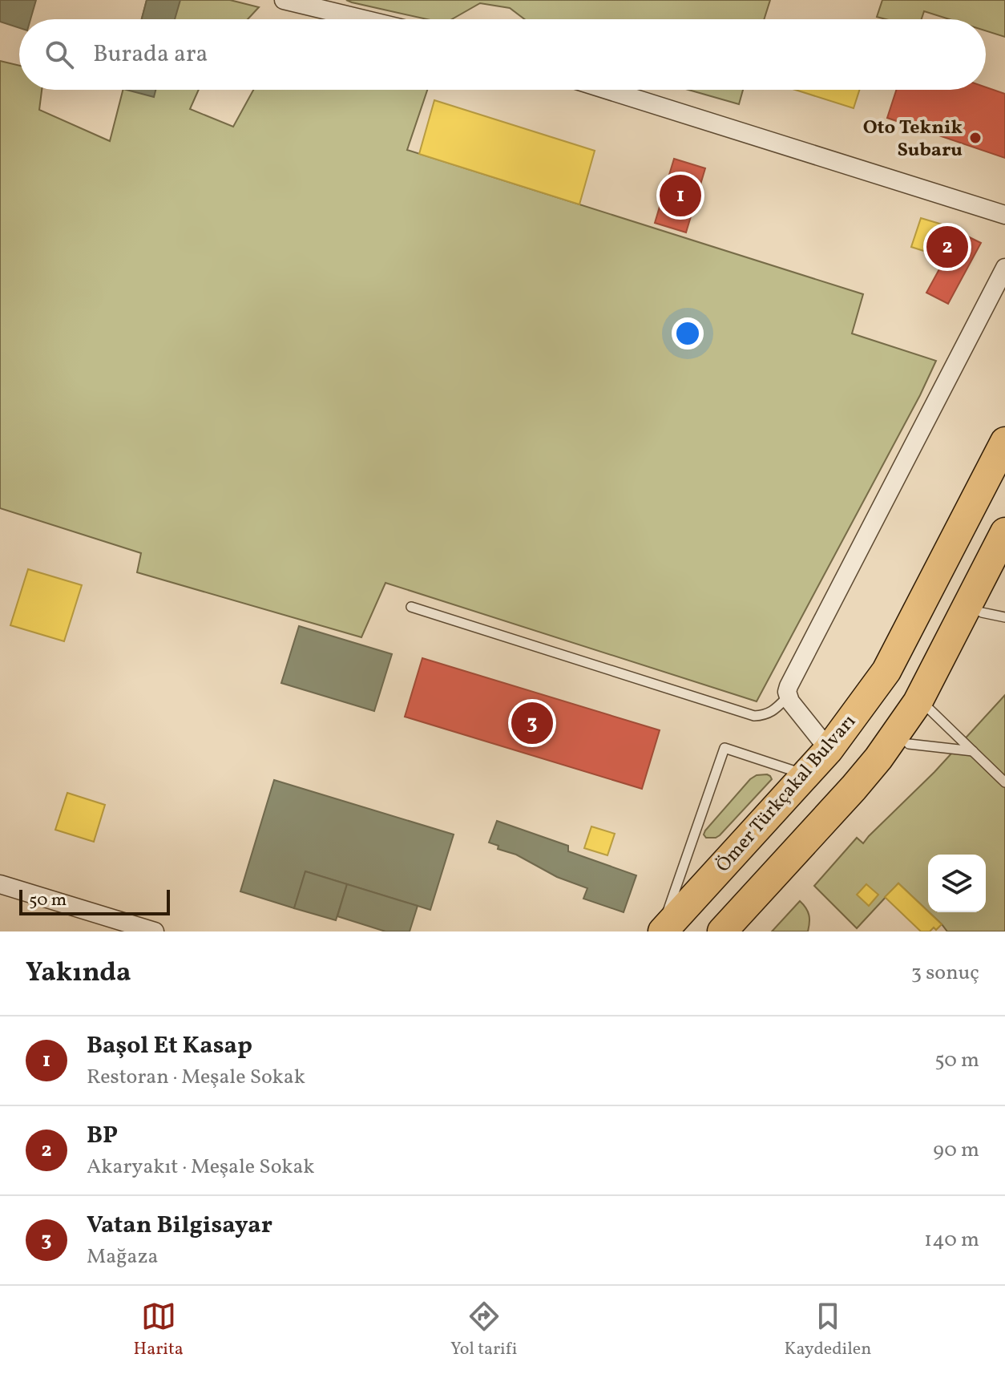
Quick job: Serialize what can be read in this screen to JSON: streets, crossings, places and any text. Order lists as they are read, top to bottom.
{
  "streets": {
    "main road": ["Ömer Türkçakal Bulvarı"]
  },
  "places": ["Oto Teknik Subaru"],
  "scale_bar": "50 m",
  "page": {
    "search": "Burada ara",
    "pins": ["1", "2", "3"],
    "scale": "50 m",
    "heading": ["Yakında", "3 sonuç"],
    "list": [
      {
        "mark": "1",
        "name": "Başol Et Kasap",
        "note": "Restoran · Meşale Sokak",
        "value": "50 m"
      },
      {
        "mark": "2",
        "name": "BP",
        "note": "Akaryakıt · Meşale Sokak",
        "value": "90 m"
      },
      {
        "mark": "3",
        "name": "Vatan Bilgisayar",
        "note": "Mağaza",
        "value": "140 m"
      }
    ],
    "nav": ["Harita", "Yol tarifi", "Kaydedilen"]
  }
}
